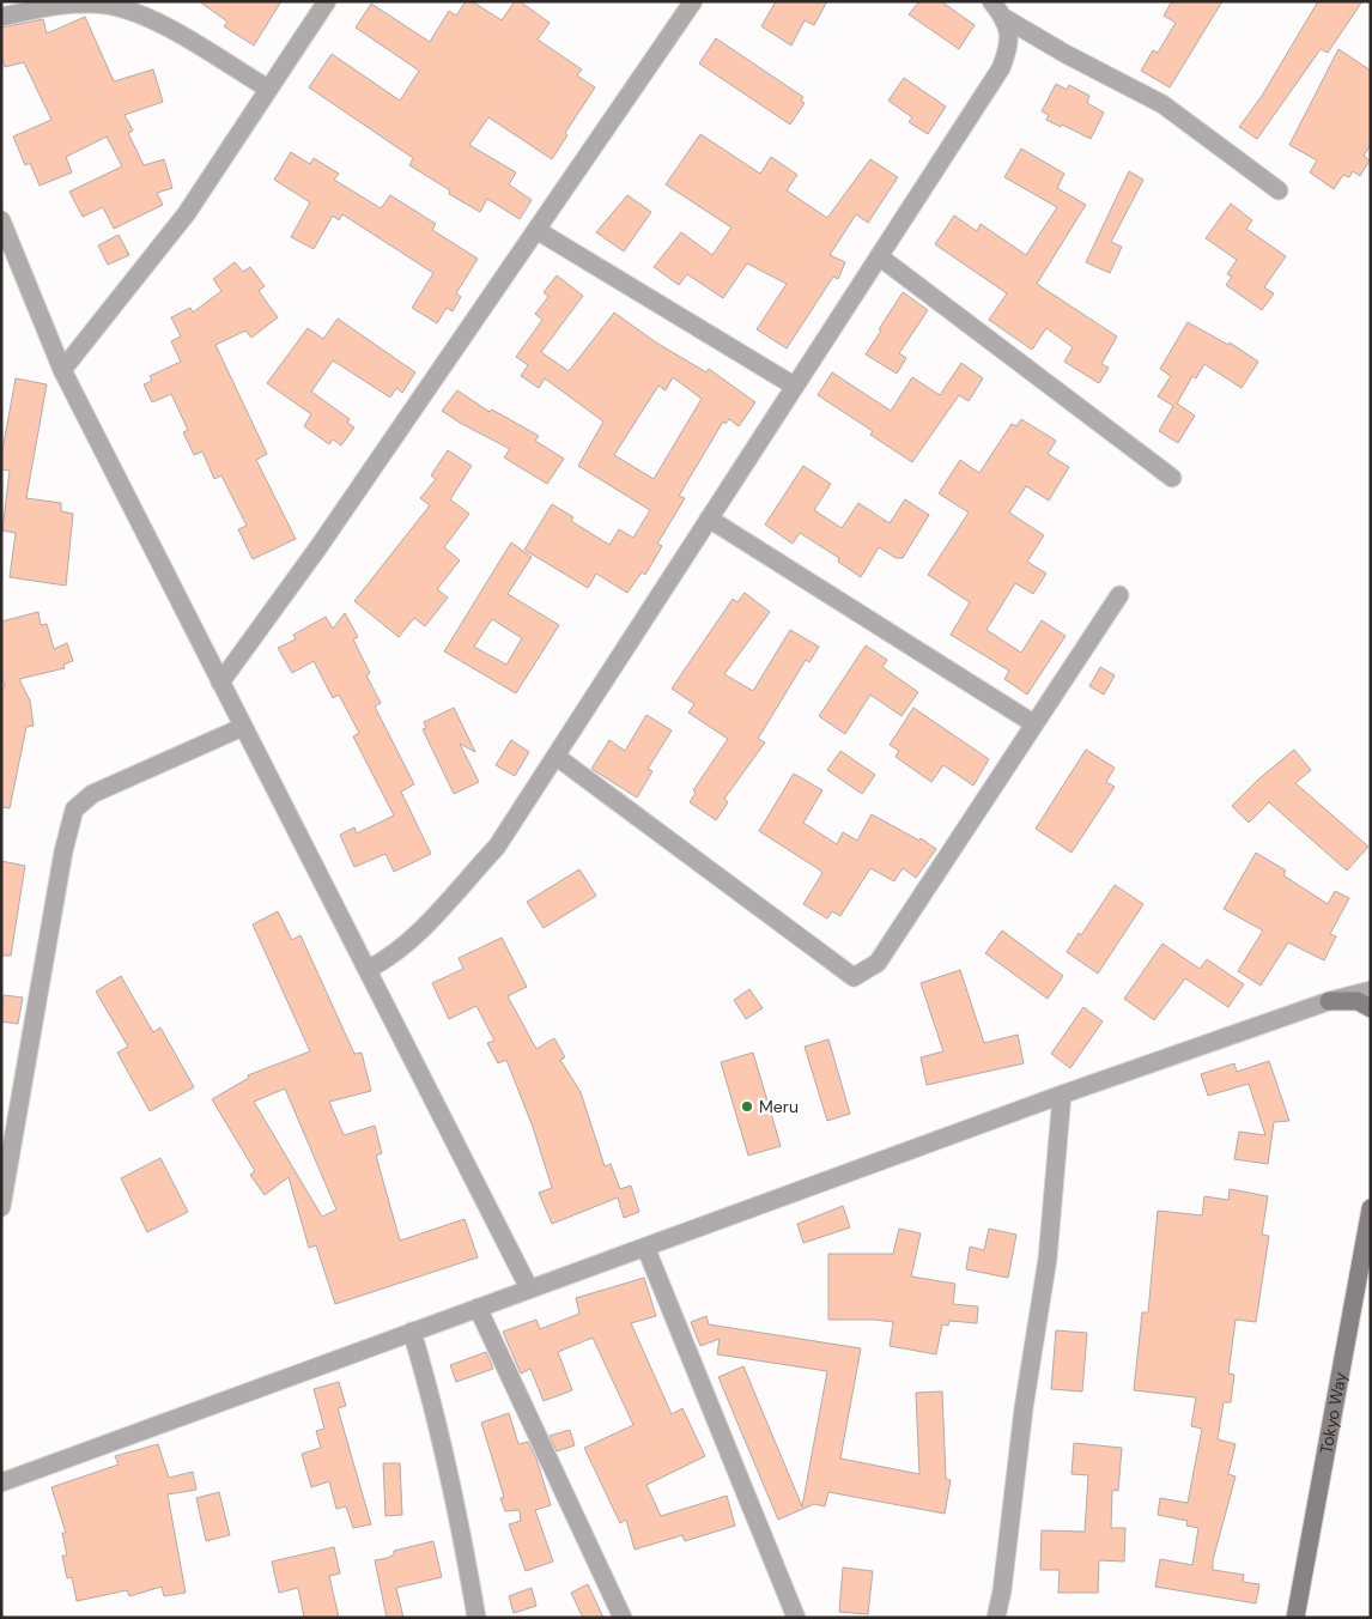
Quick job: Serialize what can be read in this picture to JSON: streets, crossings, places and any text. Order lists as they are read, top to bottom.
{
  "streets": {
    "main road": ["Tokyo Way"]
  },
  "places": ["Meru"]
}
